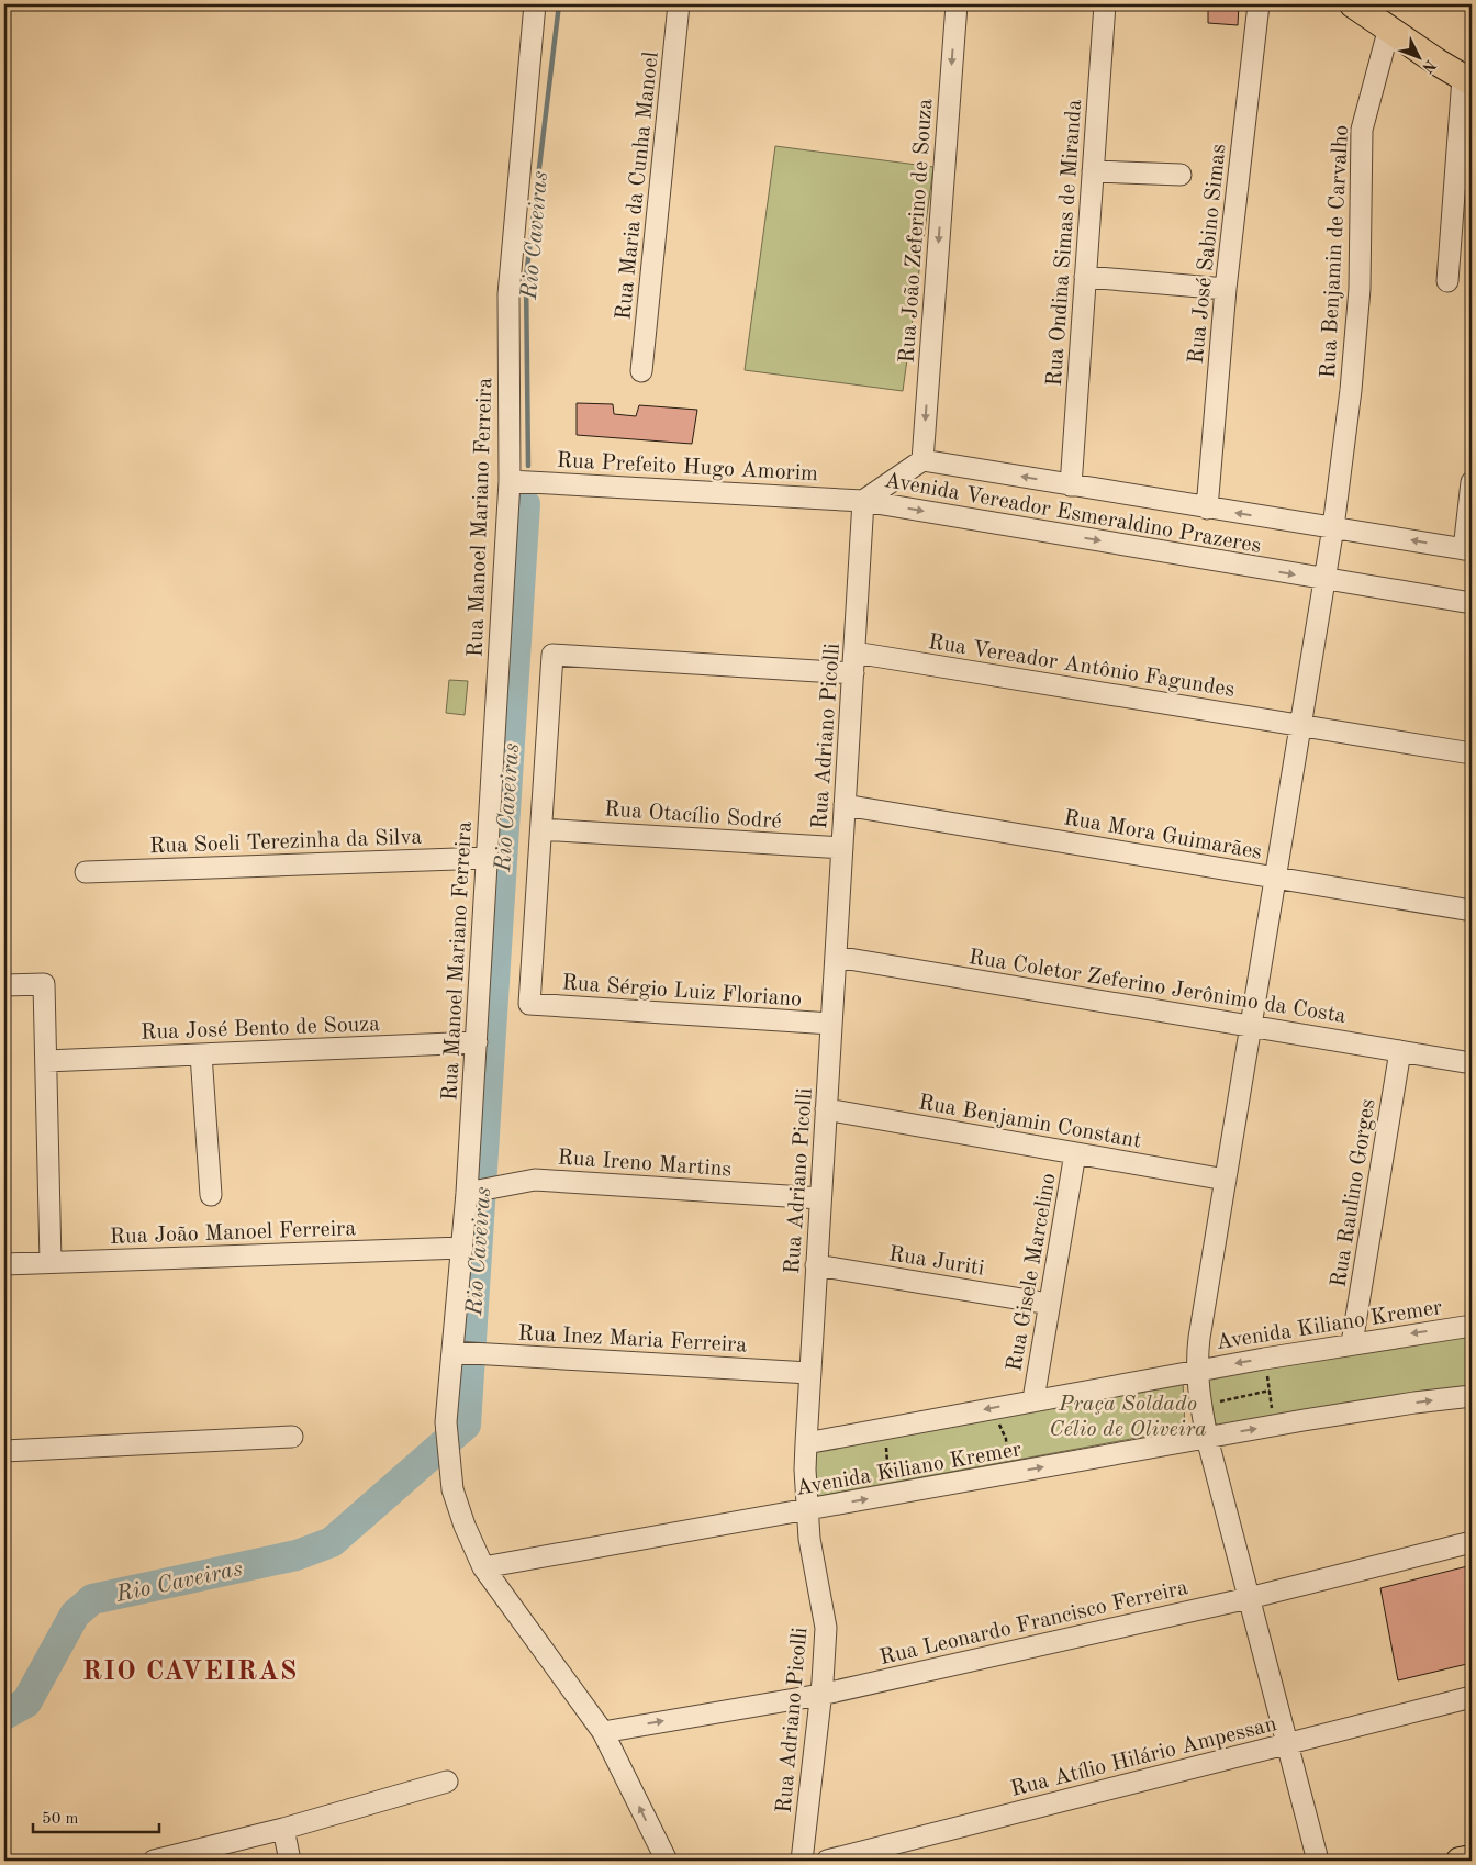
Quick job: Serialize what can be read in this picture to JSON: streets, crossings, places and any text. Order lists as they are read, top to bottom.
{
  "streets": {
    "street": [
      "Rua Maria da Cunha Manoel",
      "Rua João Zeferino de Souza",
      "Rua Ondina Simas de Miranda",
      "Rua Benjamin de Carvalho",
      "Rua José Sabino Simas",
      "Rua Prefeito Hugo Amorim",
      "Avenida Vereador Esmeraldino Prazeres",
      "Rua Manoel Mariano Ferreira",
      "Rua Vereador Antônio Fagundes",
      "Rua Adriano Picolli",
      "Rua Otacílio Sodré",
      "Rua Mora Guimarães",
      "Rua Soeli Terezinha da Silva",
      "Rua Coletor Zeferino Jerônimo da Costa",
      "Rua Sérgio Luiz Floriano",
      "Rua José Bento de Souza",
      "Rua Benjamin Constant",
      "Rua Ireno Martins",
      "Rua Raulino Gorges",
      "Rua João Manoel Ferreira",
      "Rua Juriti",
      "Rua Gisele Marcelino",
      "Avenida Kiliano Kremer",
      "Rua Inez Maria Ferreira",
      "Rua Leonardo Francisco Ferreira",
      "Rua Atílio Hilário Ampessan"
    ]
  },
  "crossings": [
    ["Rua João Zeferino de Souza", "Avenida Vereador Esmeraldino Prazeres"],
    ["Rua Ondina Simas de Miranda", "Avenida Vereador Esmeraldino Prazeres"],
    ["Rua Benjamin de Carvalho", "Avenida Vereador Esmeraldino Prazeres"],
    ["Rua Benjamin de Carvalho", "Rua Vereador Antônio Fagundes"],
    ["Rua Benjamin de Carvalho", "Rua Mora Guimarães"],
    ["Rua Benjamin de Carvalho", "Rua Coletor Zeferino Jerônimo da Costa"],
    ["Rua Benjamin de Carvalho", "Rua Benjamin Constant"],
    ["Rua Benjamin de Carvalho", "Avenida Kiliano Kremer"],
    ["Rua Benjamin de Carvalho", "Rua Leonardo Francisco Ferreira"],
    ["Rua Benjamin de Carvalho", "Rua Atílio Hilário Ampessan"],
    ["Rua José Sabino Simas", "Avenida Vereador Esmeraldino Prazeres"],
    ["Rua Prefeito Hugo Amorim", "Avenida Vereador Esmeraldino Prazeres"],
    ["Rua Prefeito Hugo Amorim", "Rua Manoel Mariano Ferreira"],
    ["Rua Prefeito Hugo Amorim", "Rua Adriano Picolli"],
    ["Avenida Vereador Esmeraldino Prazeres", "Rua Adriano Picolli"],
    ["Rua Manoel Mariano Ferreira", "Rua Soeli Terezinha da Silva"],
    ["Rua Manoel Mariano Ferreira", "Rua José Bento de Souza"],
    ["Rua Manoel Mariano Ferreira", "Rua Ireno Martins"],
    ["Rua Manoel Mariano Ferreira", "Rua João Manoel Ferreira"],
    ["Rua Manoel Mariano Ferreira", "Avenida Kiliano Kremer"],
    ["Rua Manoel Mariano Ferreira", "Rua Inez Maria Ferreira"],
    ["Rua Manoel Mariano Ferreira", "Rua Leonardo Francisco Ferreira"],
    ["Rua Vereador Antônio Fagundes", "Rua Adriano Picolli"],
    ["Rua Vereador Antônio Fagundes", "Rua Otacílio Sodré"],
    ["Rua Vereador Antônio Fagundes", "Rua Sérgio Luiz Floriano"],
    ["Rua Adriano Picolli", "Rua Otacílio Sodré"],
    ["Rua Adriano Picolli", "Rua Mora Guimarães"],
    ["Rua Adriano Picolli", "Rua Coletor Zeferino Jerônimo da Costa"],
    ["Rua Adriano Picolli", "Rua Sérgio Luiz Floriano"],
    ["Rua Adriano Picolli", "Rua Benjamin Constant"],
    ["Rua Adriano Picolli", "Rua Ireno Martins"],
    ["Rua Adriano Picolli", "Rua Juriti"],
    ["Rua Adriano Picolli", "Avenida Kiliano Kremer"],
    ["Rua Adriano Picolli", "Rua Inez Maria Ferreira"],
    ["Rua Adriano Picolli", "Rua Leonardo Francisco Ferreira"],
    ["Rua Otacílio Sodré", "Rua Sérgio Luiz Floriano"],
    ["Rua Coletor Zeferino Jerônimo da Costa", "Rua Raulino Gorges"],
    ["Rua Benjamin Constant", "Rua Gisele Marcelino"],
    ["Rua Raulino Gorges", "Avenida Kiliano Kremer"],
    ["Rua Juriti", "Rua Gisele Marcelino"],
    ["Rua Gisele Marcelino", "Avenida Kiliano Kremer"]
  ],
  "one_way": ["Rua João Zeferino de Souza"],
  "districts": ["RIO CAVEIRAS"],
  "water": ["Rio Caveiras"],
  "parks": ["Praça Soldado Célio de Oliveira"],
  "scale_bar": "50 m",
  "north": "bottom right"
}
